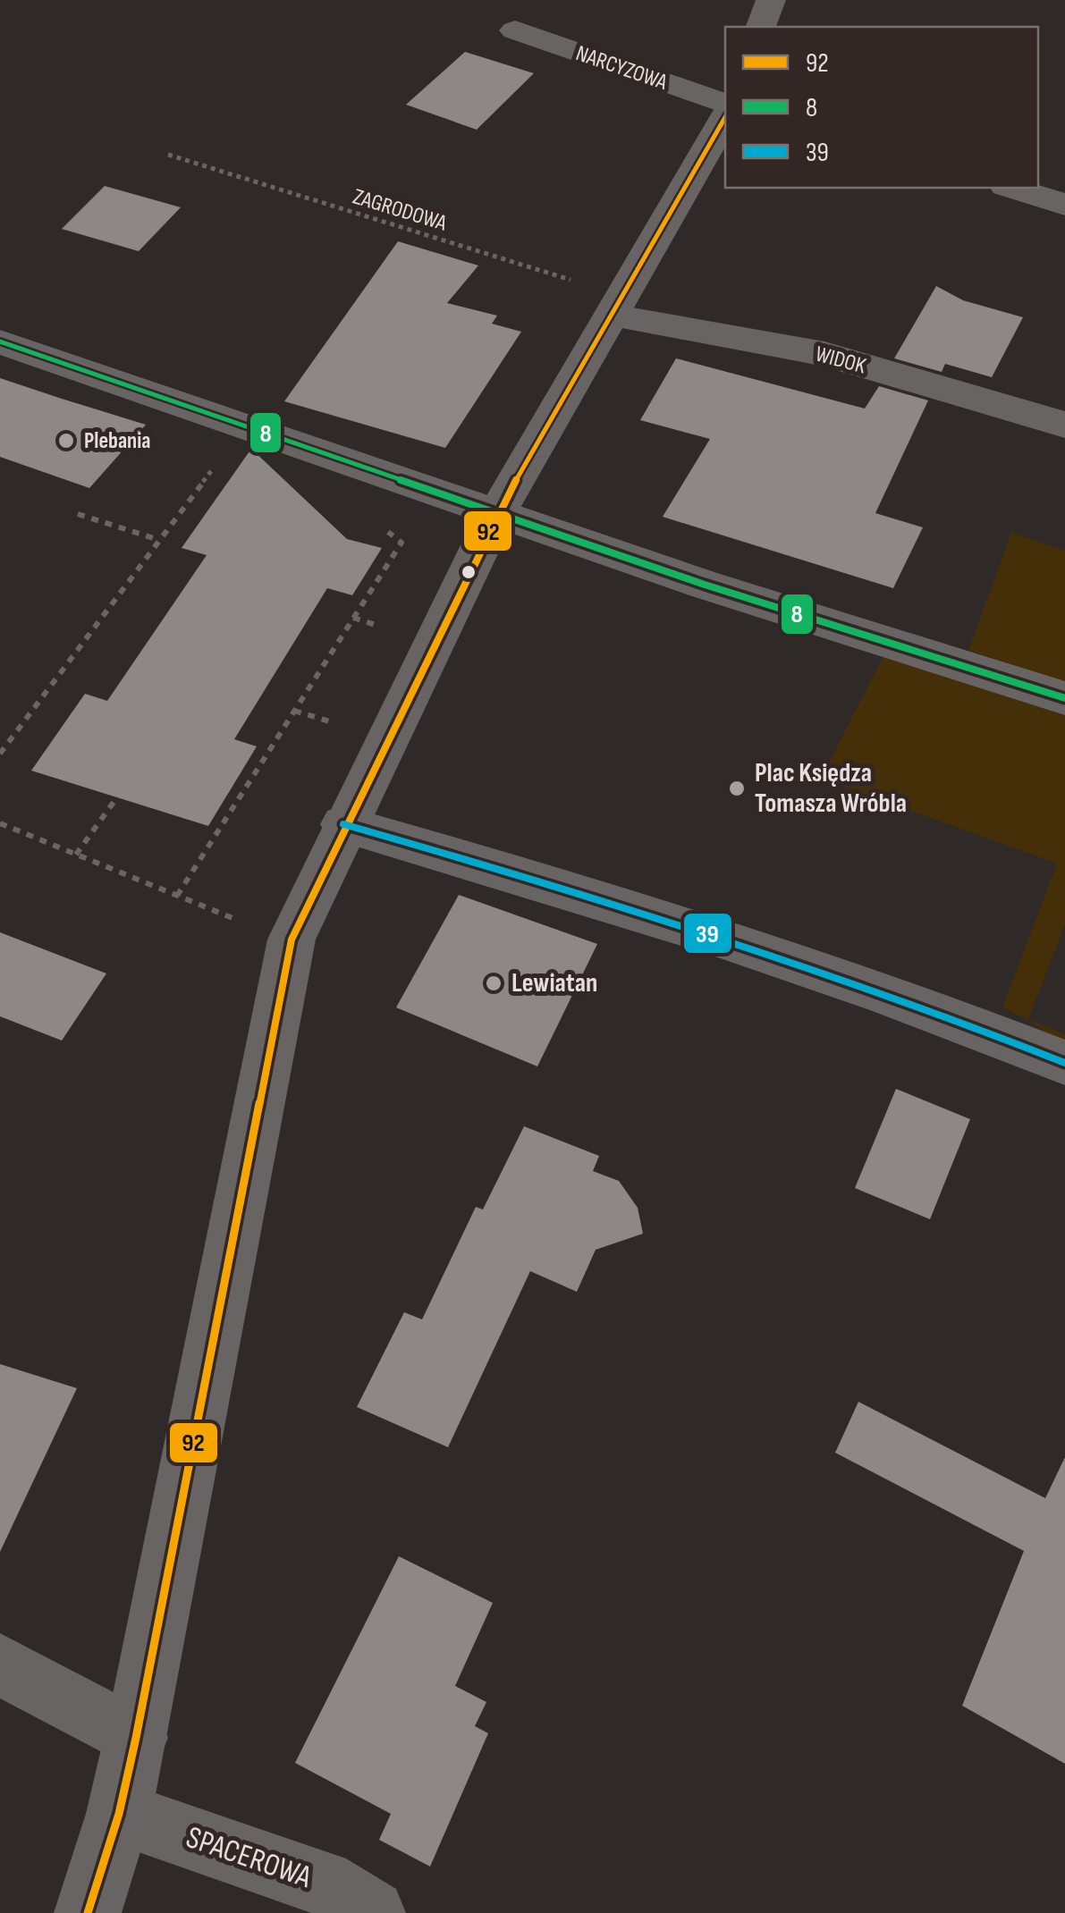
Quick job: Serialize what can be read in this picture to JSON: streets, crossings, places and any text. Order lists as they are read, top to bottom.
{
  "streets": {
    "street": ["NARCYZOWA", "WIDOK", "SPACEROWA"],
    "path": ["ZAGRODOWA"]
  },
  "crossings": [
    ["ZAGRODOWA", "WIDOK"]
  ],
  "places": ["Plebania", "Plac Księdza Tomasza Wróbla", "Lewiatan"],
  "lines": ["transit line 92", "transit line 8", "transit line 39"],
  "legend": ["92", "8", "39"]
}
